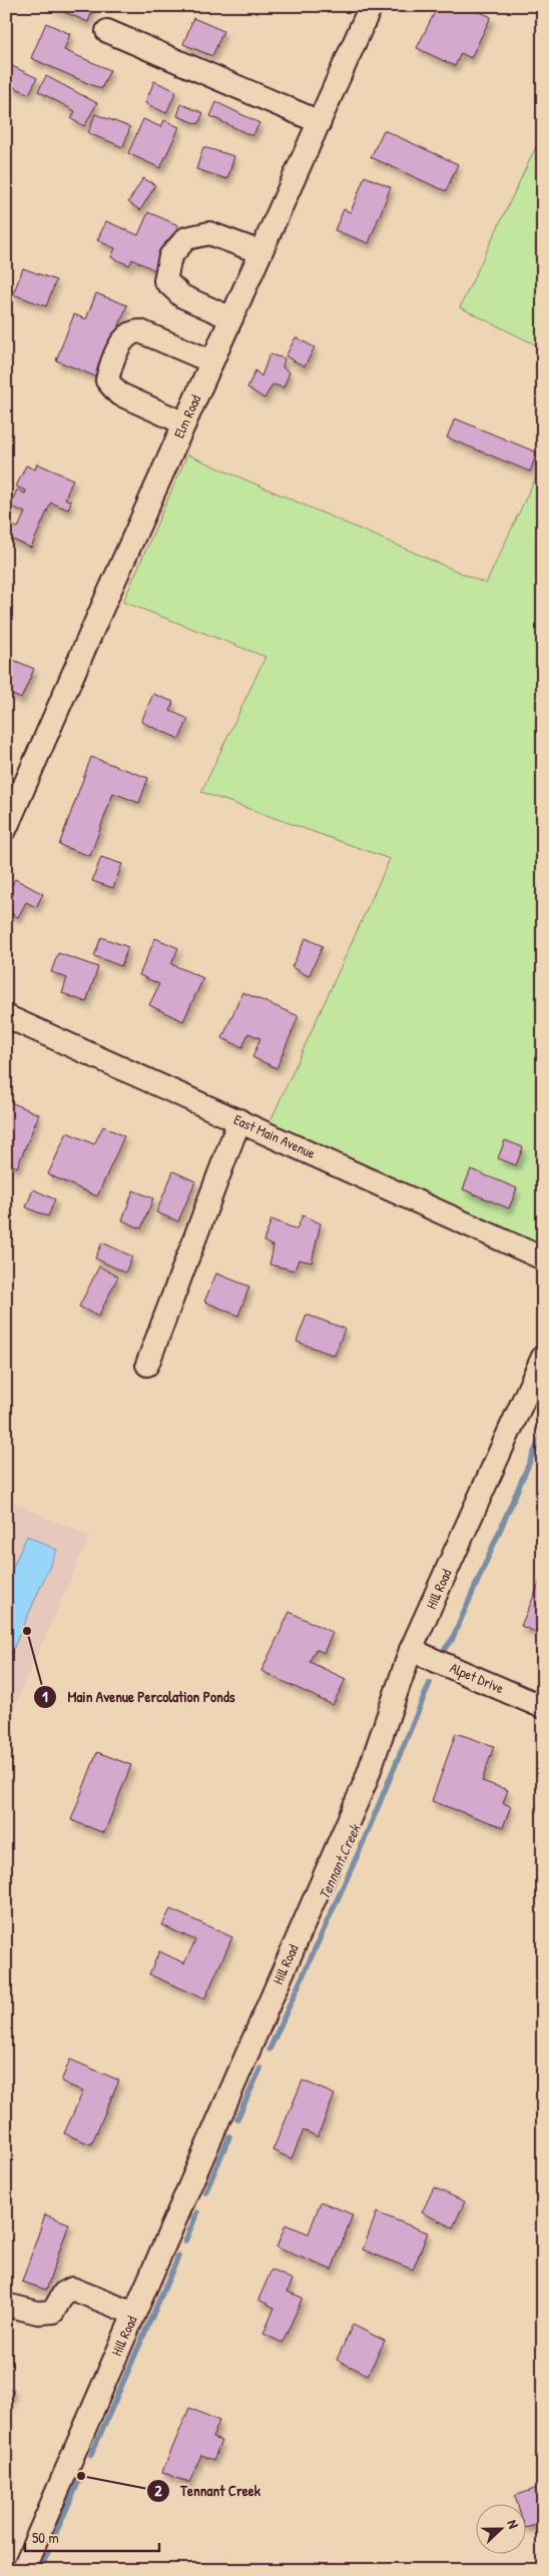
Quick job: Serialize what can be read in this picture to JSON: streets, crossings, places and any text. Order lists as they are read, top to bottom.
{
  "streets": {
    "street": [
      "Elm Road",
      "East Main Avenue",
      "Hill Road",
      "Alpet Drive"
    ]
  },
  "crossings": [
    ["Hill Road", "Alpet Drive"]
  ],
  "water": ["Tennant Creek"],
  "places": ["Main Avenue Percolation Ponds", "Tennant Creek"],
  "scale_bar": "50 m",
  "north": "right"
}
